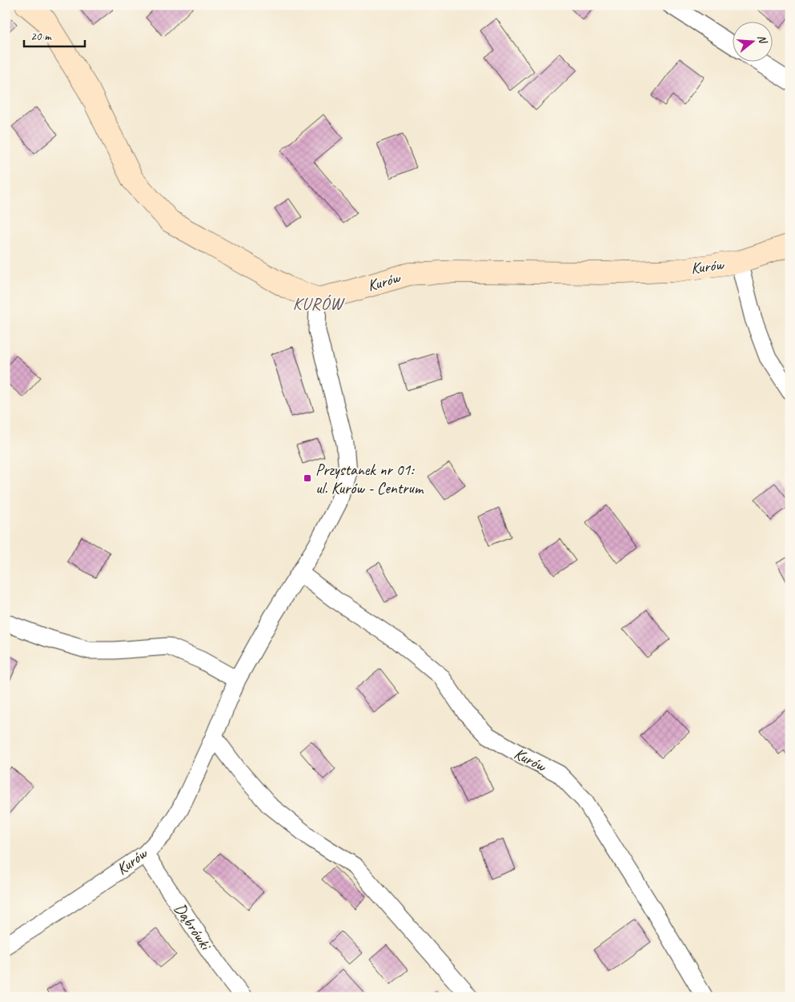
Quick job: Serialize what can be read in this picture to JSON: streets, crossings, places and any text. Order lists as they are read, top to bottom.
{
  "streets": {
    "street": ["Kurów", "Dąbrówki"]
  },
  "crossings": [
    ["Kurów", "Dąbrówki"]
  ],
  "districts": ["KURÓW"],
  "places": {
    "transit": ["Przystanek nr 01: ul. Kurów - Centrum"]
  },
  "scale_bar": "20 m",
  "north": "right"
}
